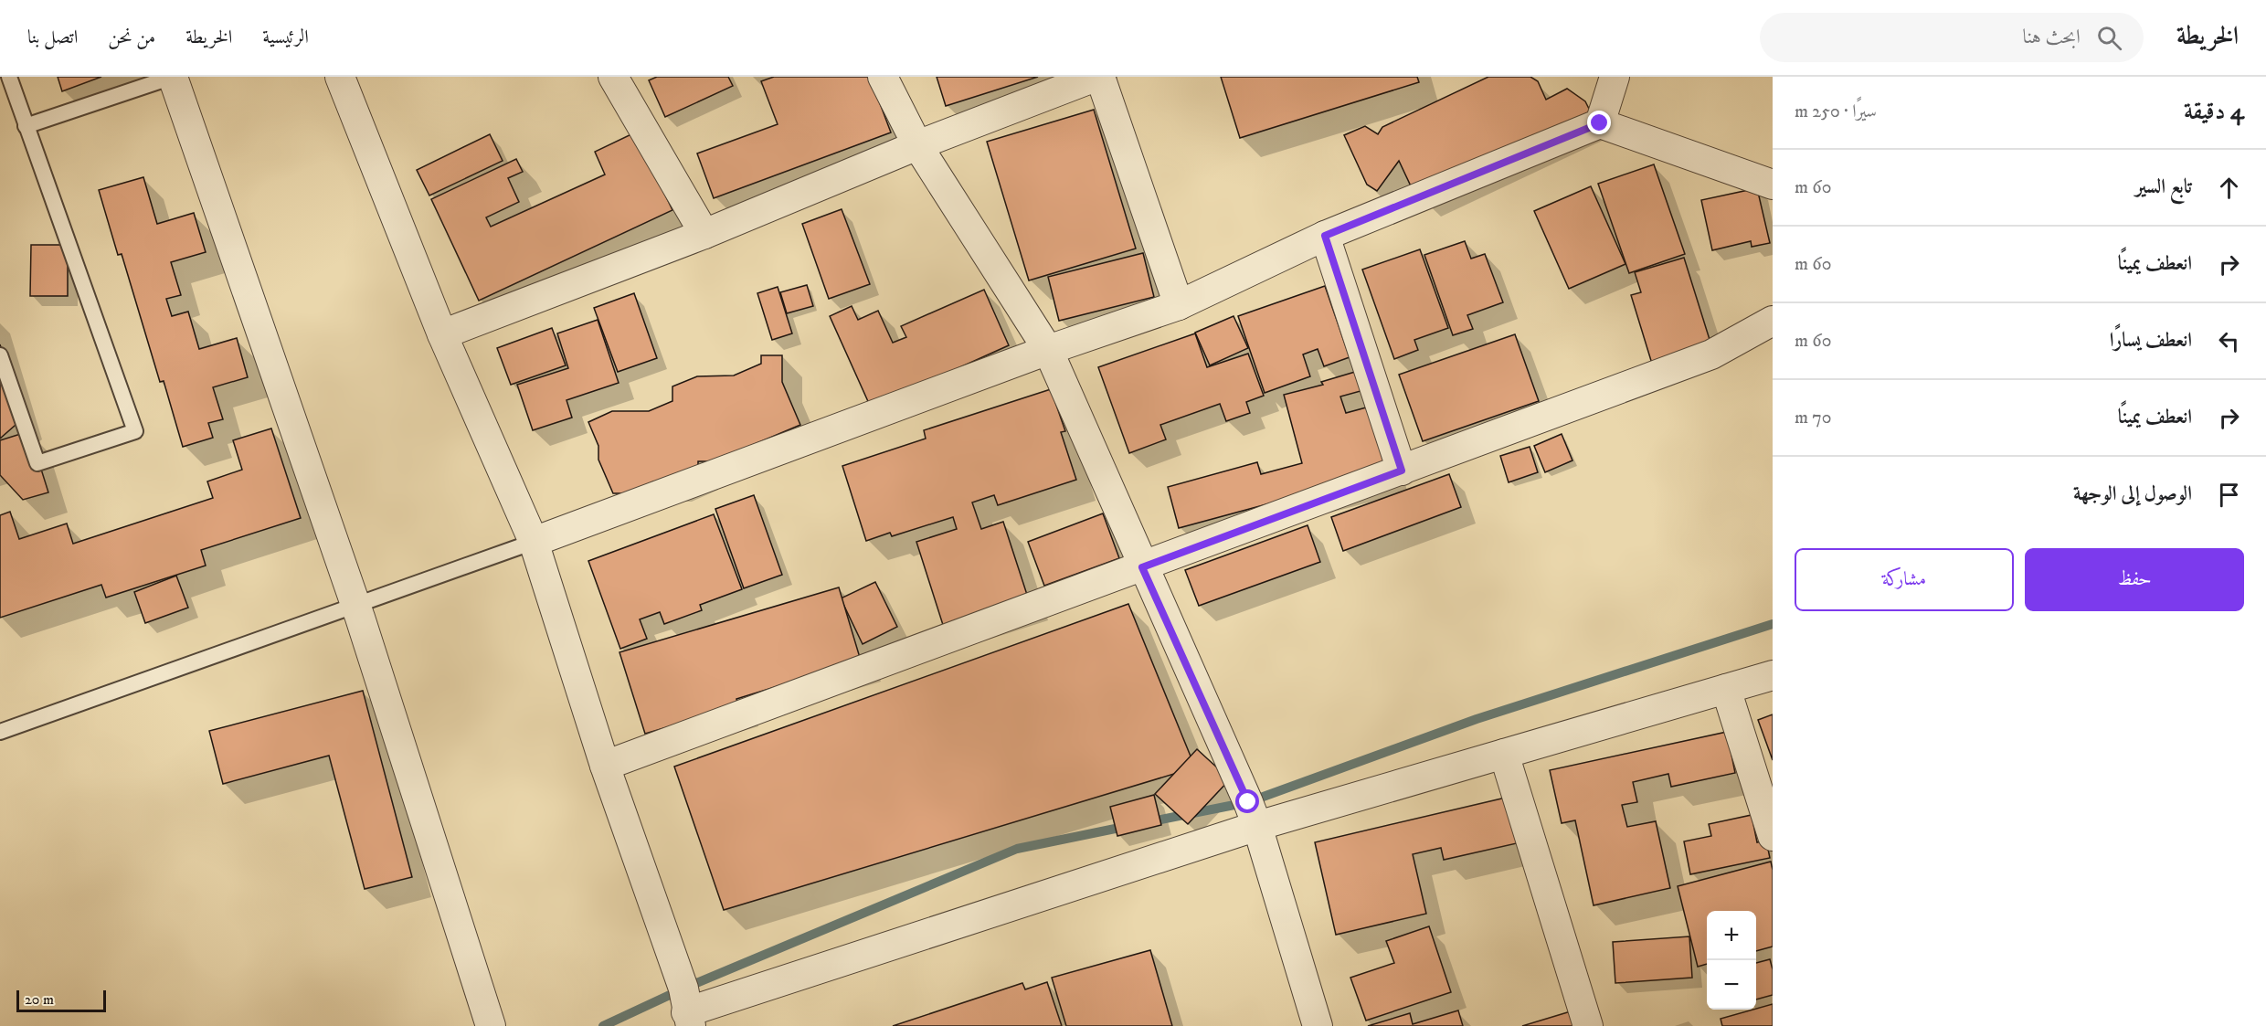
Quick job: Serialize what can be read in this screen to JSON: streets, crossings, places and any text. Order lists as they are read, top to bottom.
{
  "scale_bar": "20 m",
  "page": {
    "header": "الخريطة",
    "search": "ابحث هنا",
    "nav": [
      "الرئيسية",
      "الخريطة",
      "من نحن",
      "اتصل بنا"
    ],
    "heading": ["4 دقيقة", "سيرًا · 250 m"],
    "list": [
      ["تابع السير", "60 m"],
      ["انعطف يمينًا", "60 m"],
      ["انعطف يسارًا", "60 m"],
      ["انعطف يمينًا", "70 m"],
      "الوصول إلى الوجهة"
    ],
    "buttons": ["حفظ", "مشاركة"],
    "map_buttons": ["+", "−"],
    "scale": "20 m"
  }
}
